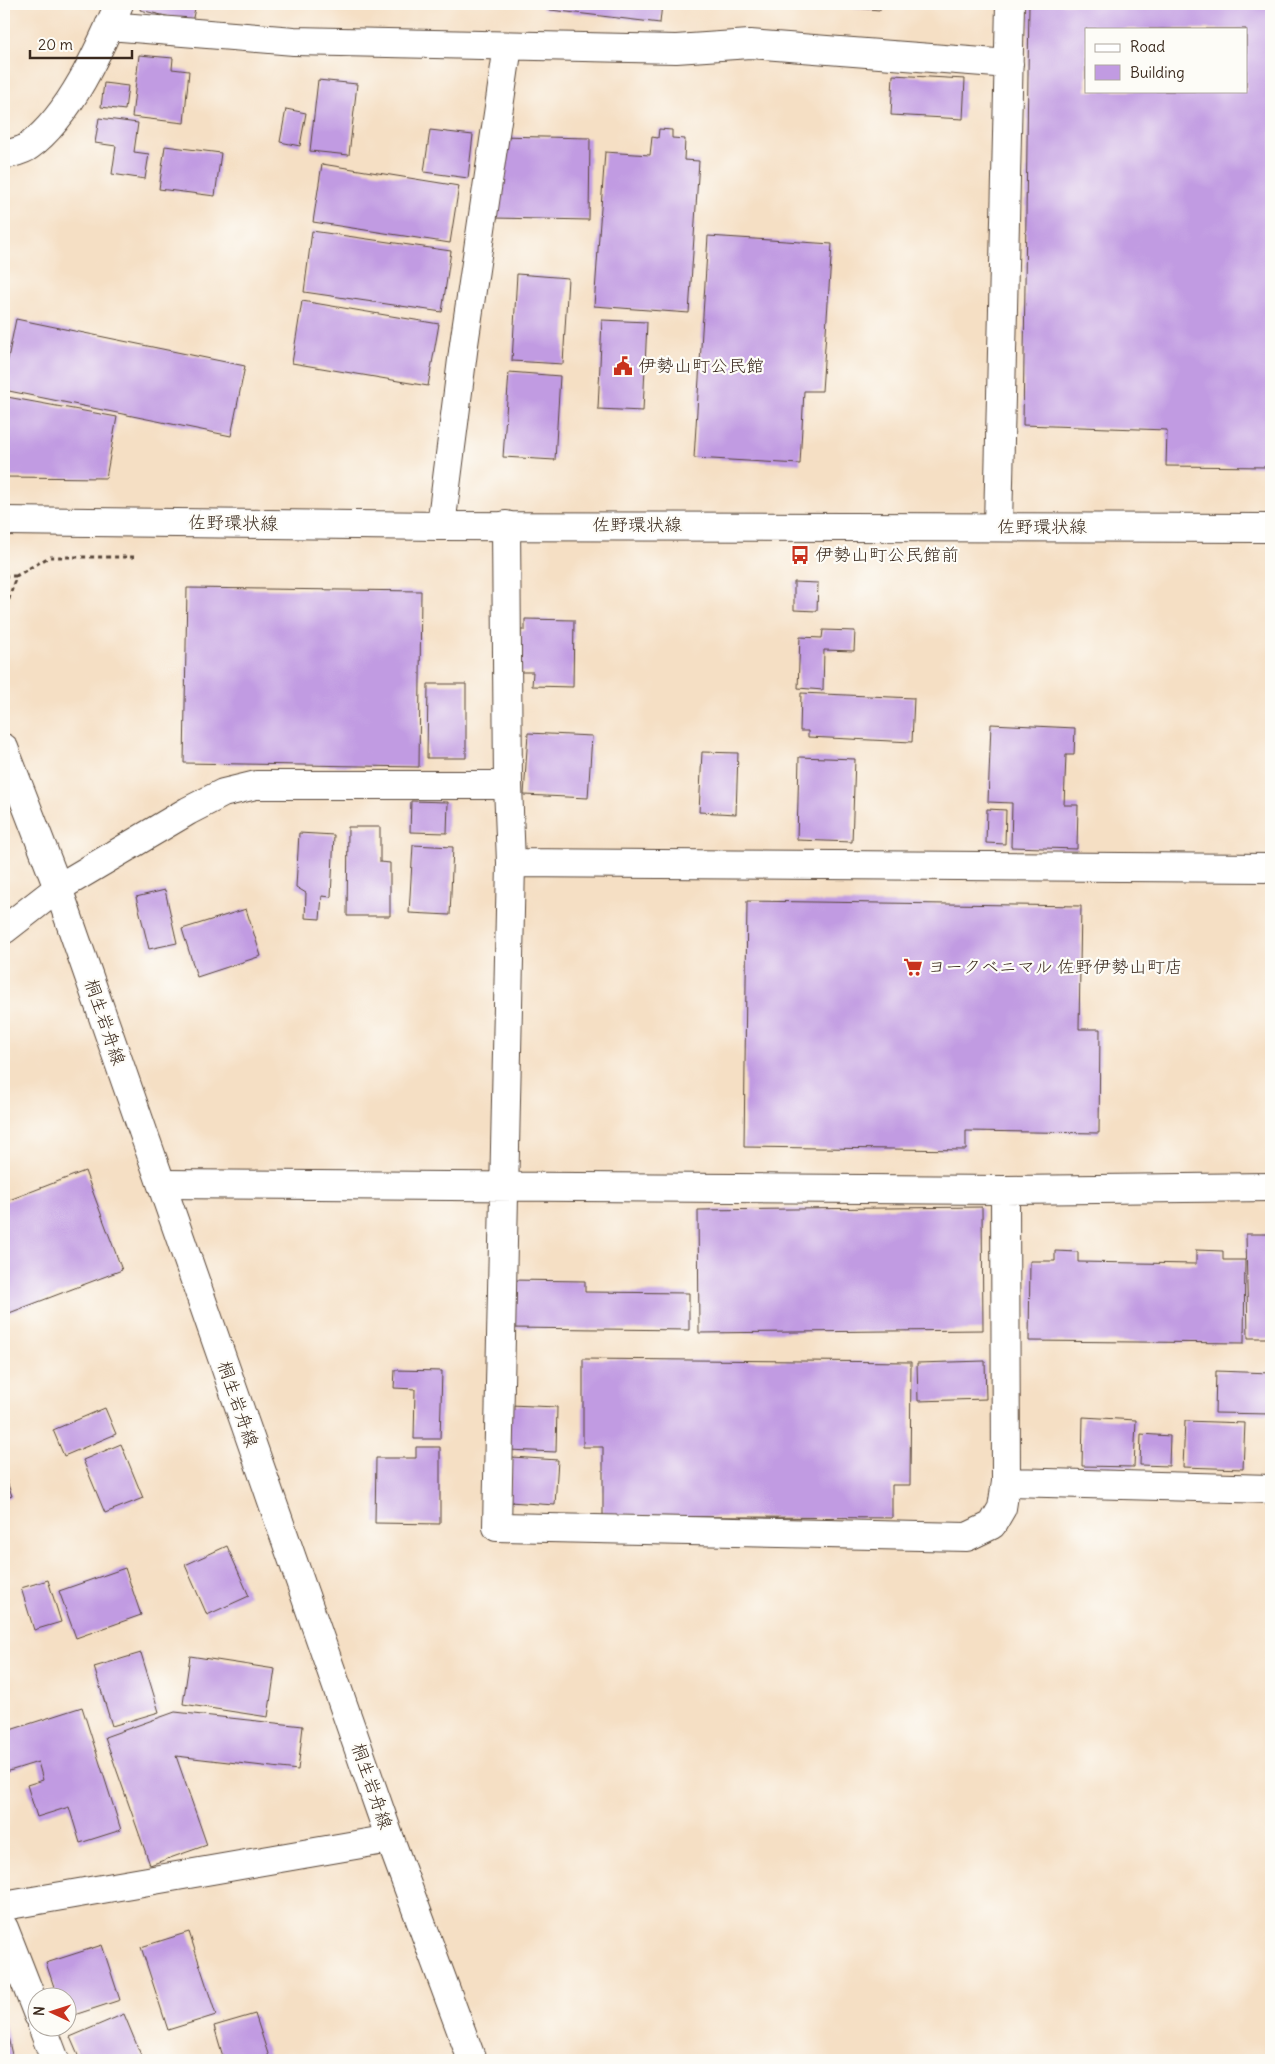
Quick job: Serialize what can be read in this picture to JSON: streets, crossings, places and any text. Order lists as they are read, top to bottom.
{
  "streets": {
    "street": ["佐野環状線", "桐生岩舟線"]
  },
  "places": {
    "public building": ["伊勢山町公民館"],
    "bus stop": ["伊勢山町公民館前"],
    "supermarket": ["ヨークベニマル 佐野伊勢山町店"]
  },
  "legend": ["Road", "Building"],
  "scale_bar": "20 m",
  "north": "left"
}
